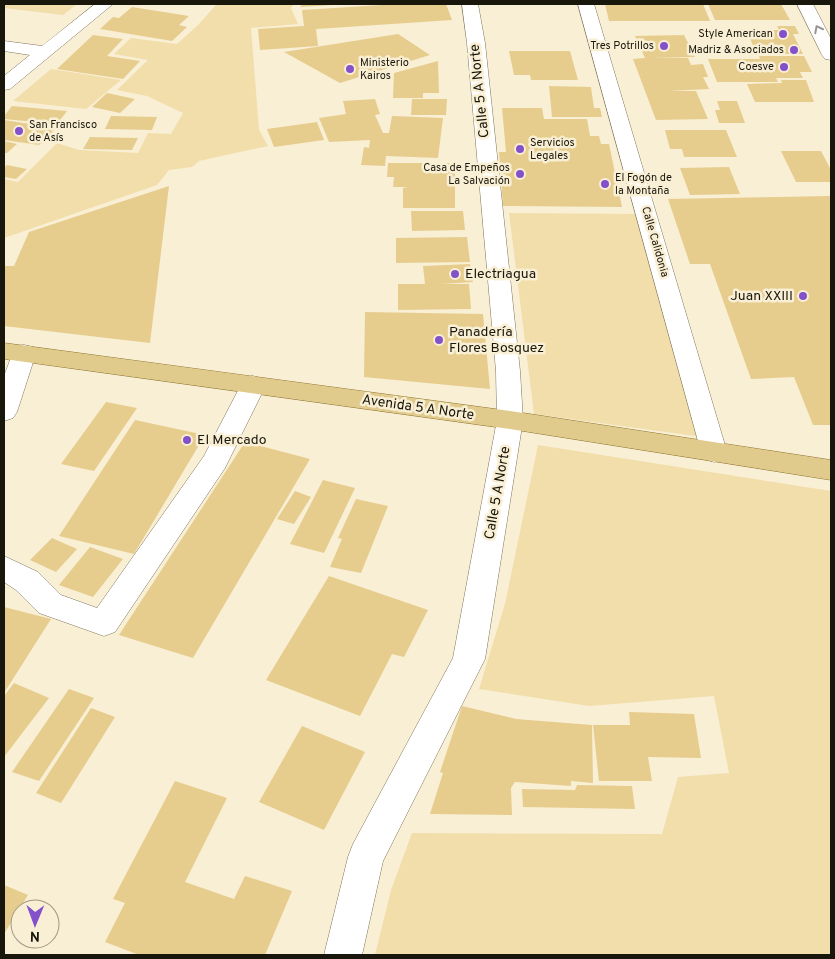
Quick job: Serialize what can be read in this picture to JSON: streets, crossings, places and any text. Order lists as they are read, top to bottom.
{
  "streets": {
    "main road": ["Avenida 5 A Norte"],
    "street": ["Calle 5 A Norte", "Calle Calidonia"]
  },
  "crossings": [
    ["Calle 5 A Norte", "Avenida 5 A Norte"],
    ["Calle Calidonia", "Avenida 5 A Norte"]
  ],
  "places": [
    "Style American",
    "Tres Potrillos",
    "Madriz & Asociados",
    "Coesve",
    "Ministerio Kairos",
    "San Francisco de Asís",
    "Servicios Legales",
    "Casa de Empeños La Salvación",
    "El Fogón de la Montaña",
    "Electriagua",
    "Juan XXIII",
    "Panadería Flores Bosquez",
    "El Mercado"
  ],
  "north": "bottom"
}
